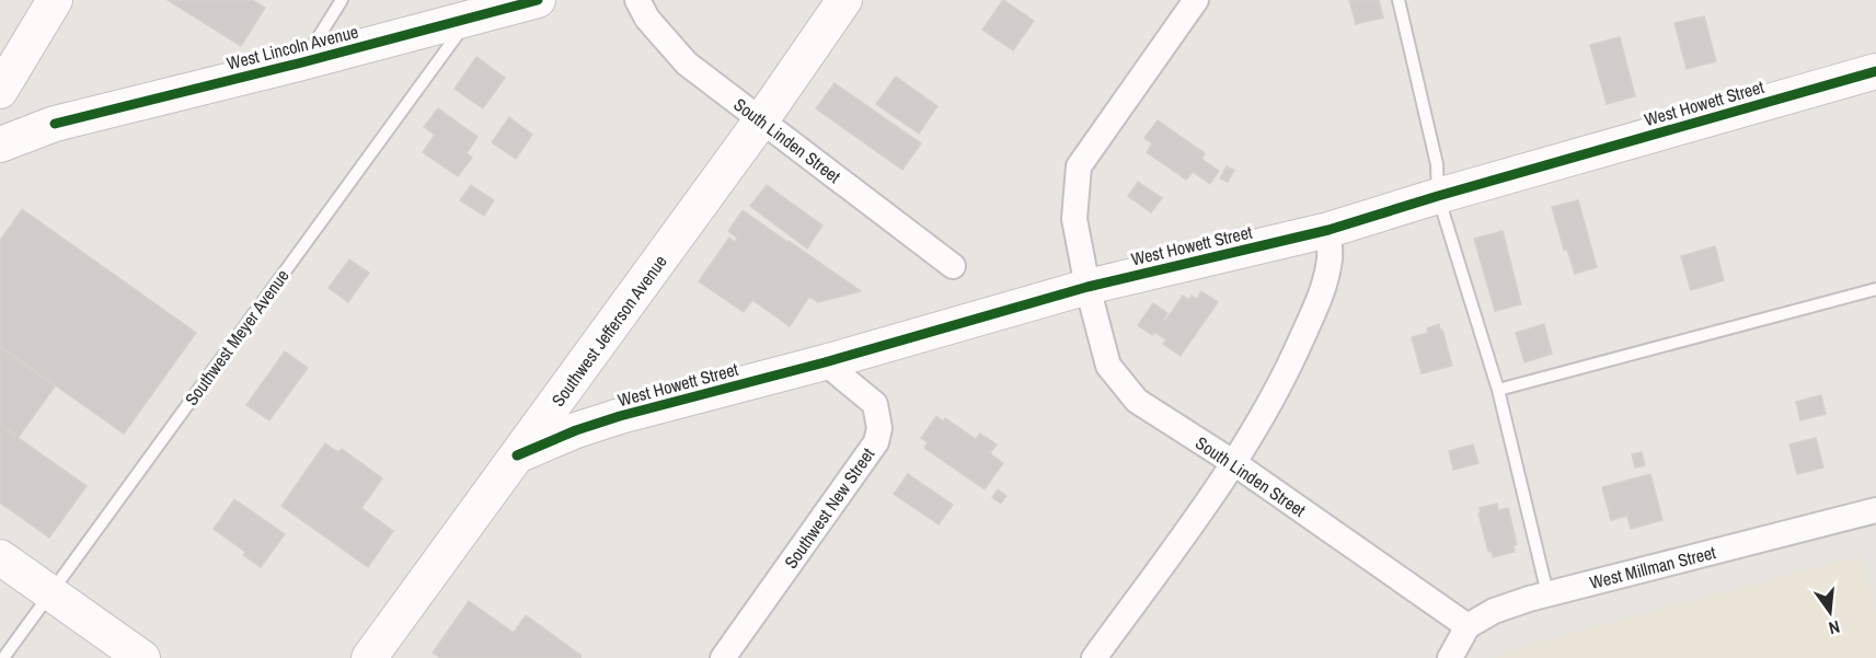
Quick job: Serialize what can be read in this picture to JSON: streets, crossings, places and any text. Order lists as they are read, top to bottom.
{
  "streets": {
    "main road": ["West Lincoln Avenue", "West Howett Street", "Southwest Jefferson Avenue"],
    "street": ["South Linden Street", "Southwest New Street", "West Millman Street"],
    "lane": ["Southwest Meyer Avenue"]
  },
  "crossings": [
    ["West Lincoln Avenue", "Southwest Meyer Avenue"],
    ["West Howett Street", "South Linden Street"],
    ["West Howett Street", "Southwest Jefferson Avenue"],
    ["West Howett Street", "Southwest New Street"],
    ["South Linden Street", "Southwest Jefferson Avenue"],
    ["South Linden Street", "West Millman Street"]
  ],
  "north": "bottom"
}
